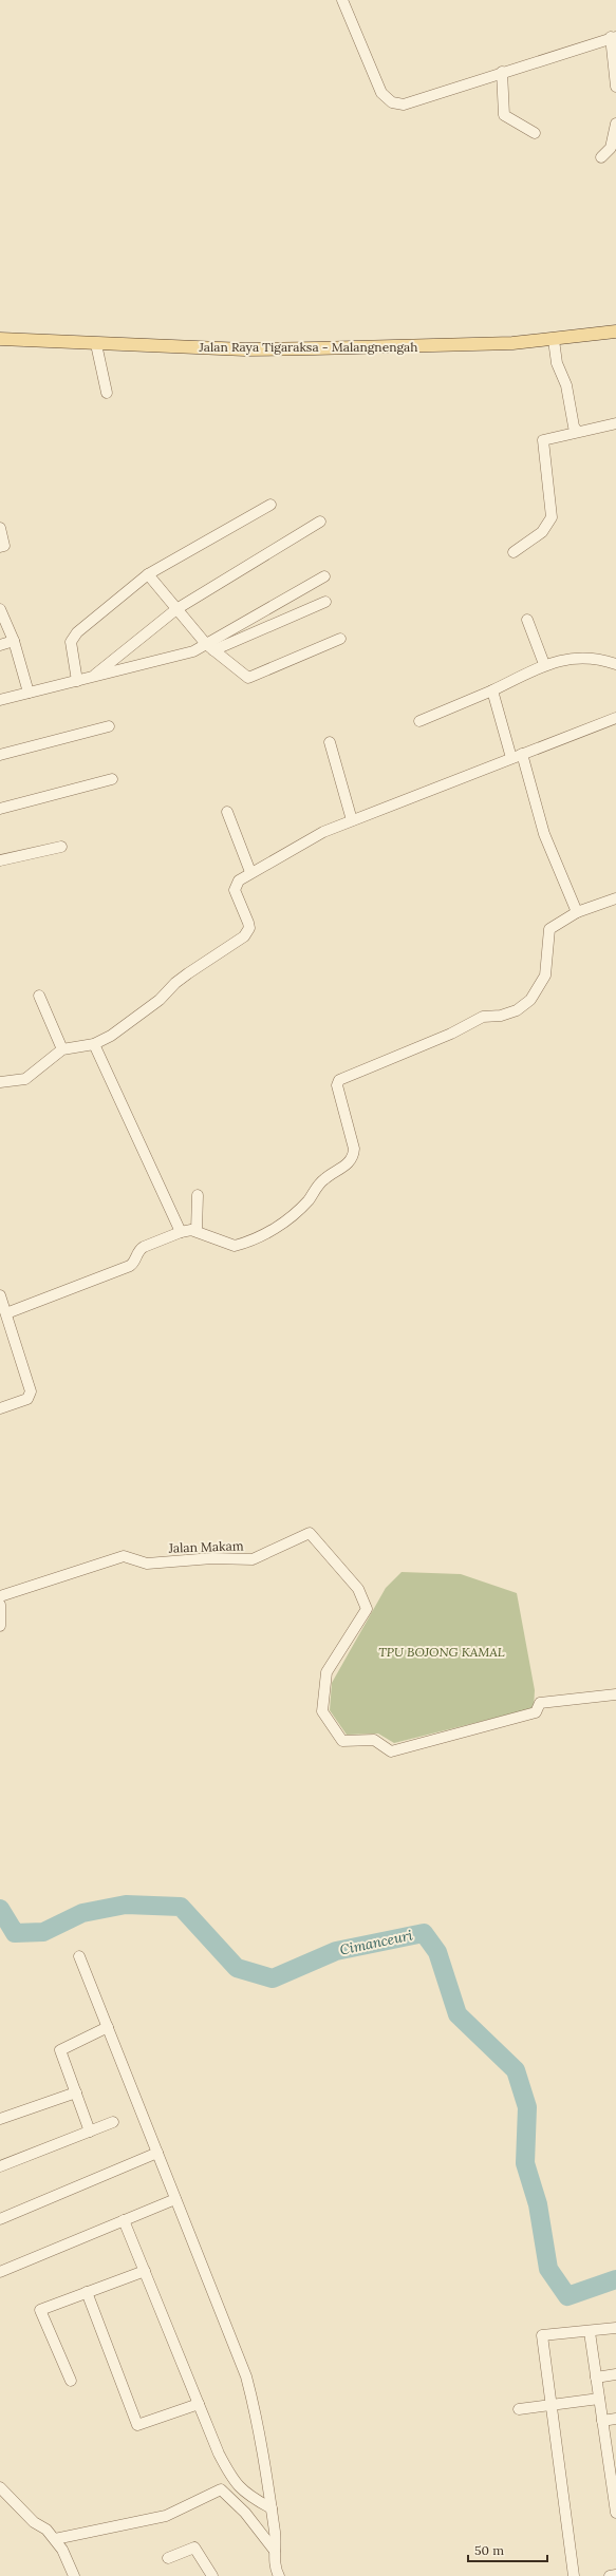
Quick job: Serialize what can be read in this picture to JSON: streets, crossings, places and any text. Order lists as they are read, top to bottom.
{
  "streets": {
    "main road": ["Jalan Raya Tigaraksa - Malangnengah"],
    "street": ["Jalan Makam"]
  },
  "water": ["Cimanceuri"],
  "parks": ["TPU BOJONG KAMAL"],
  "scale_bar": "50 m"
}
